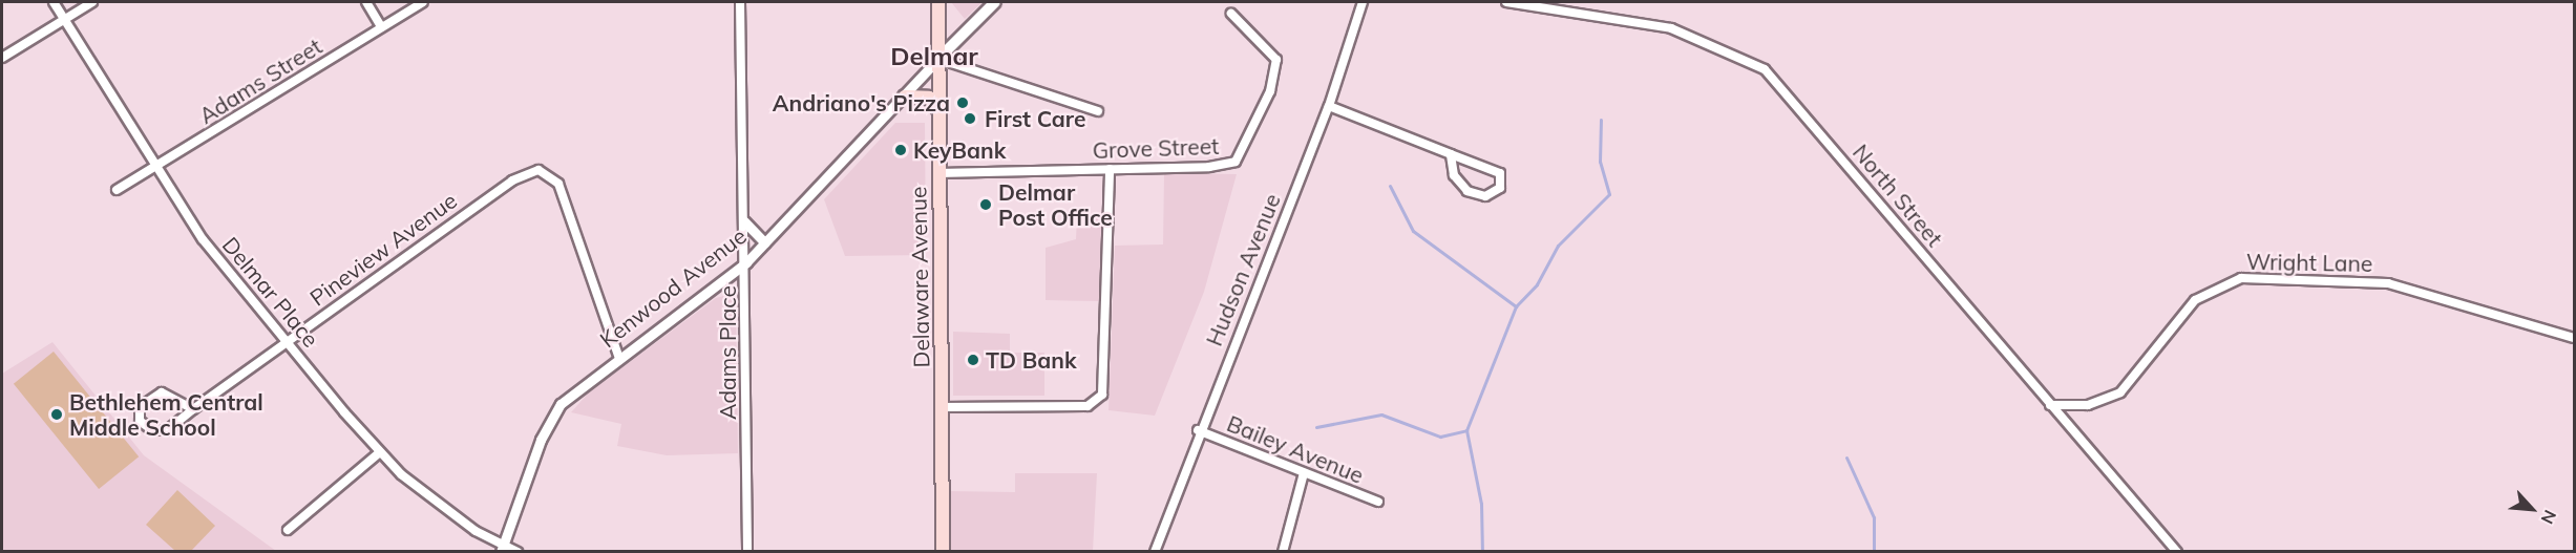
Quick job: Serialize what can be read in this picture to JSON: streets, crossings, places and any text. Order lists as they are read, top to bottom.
{
  "streets": {
    "main road": ["Delaware Avenue", "Kenwood Avenue"],
    "street": [
      "Adams Street",
      "Grove Street",
      "North Street",
      "Pineview Avenue",
      "Wright Lane",
      "Hudson Avenue",
      "Delmar Place",
      "Adams Place",
      "Bailey Avenue"
    ]
  },
  "crossings": [
    ["Adams Street", "Delmar Place"],
    ["Grove Street", "Delaware Avenue"],
    ["North Street", "Wright Lane"],
    ["Pineview Avenue", "Kenwood Avenue"],
    ["Pineview Avenue", "Delmar Place"],
    ["Hudson Avenue", "Bailey Avenue"],
    ["Delaware Avenue", "Kenwood Avenue"],
    ["Kenwood Avenue", "Delmar Place"],
    ["Kenwood Avenue", "Adams Place"]
  ],
  "districts": ["Delmar"],
  "places": [
    "Andriano's Pizza",
    "First Care",
    "KeyBank",
    "Delmar Post Office",
    "TD Bank",
    "Bethlehem Central Middle School"
  ],
  "north": "bottom right"
}
